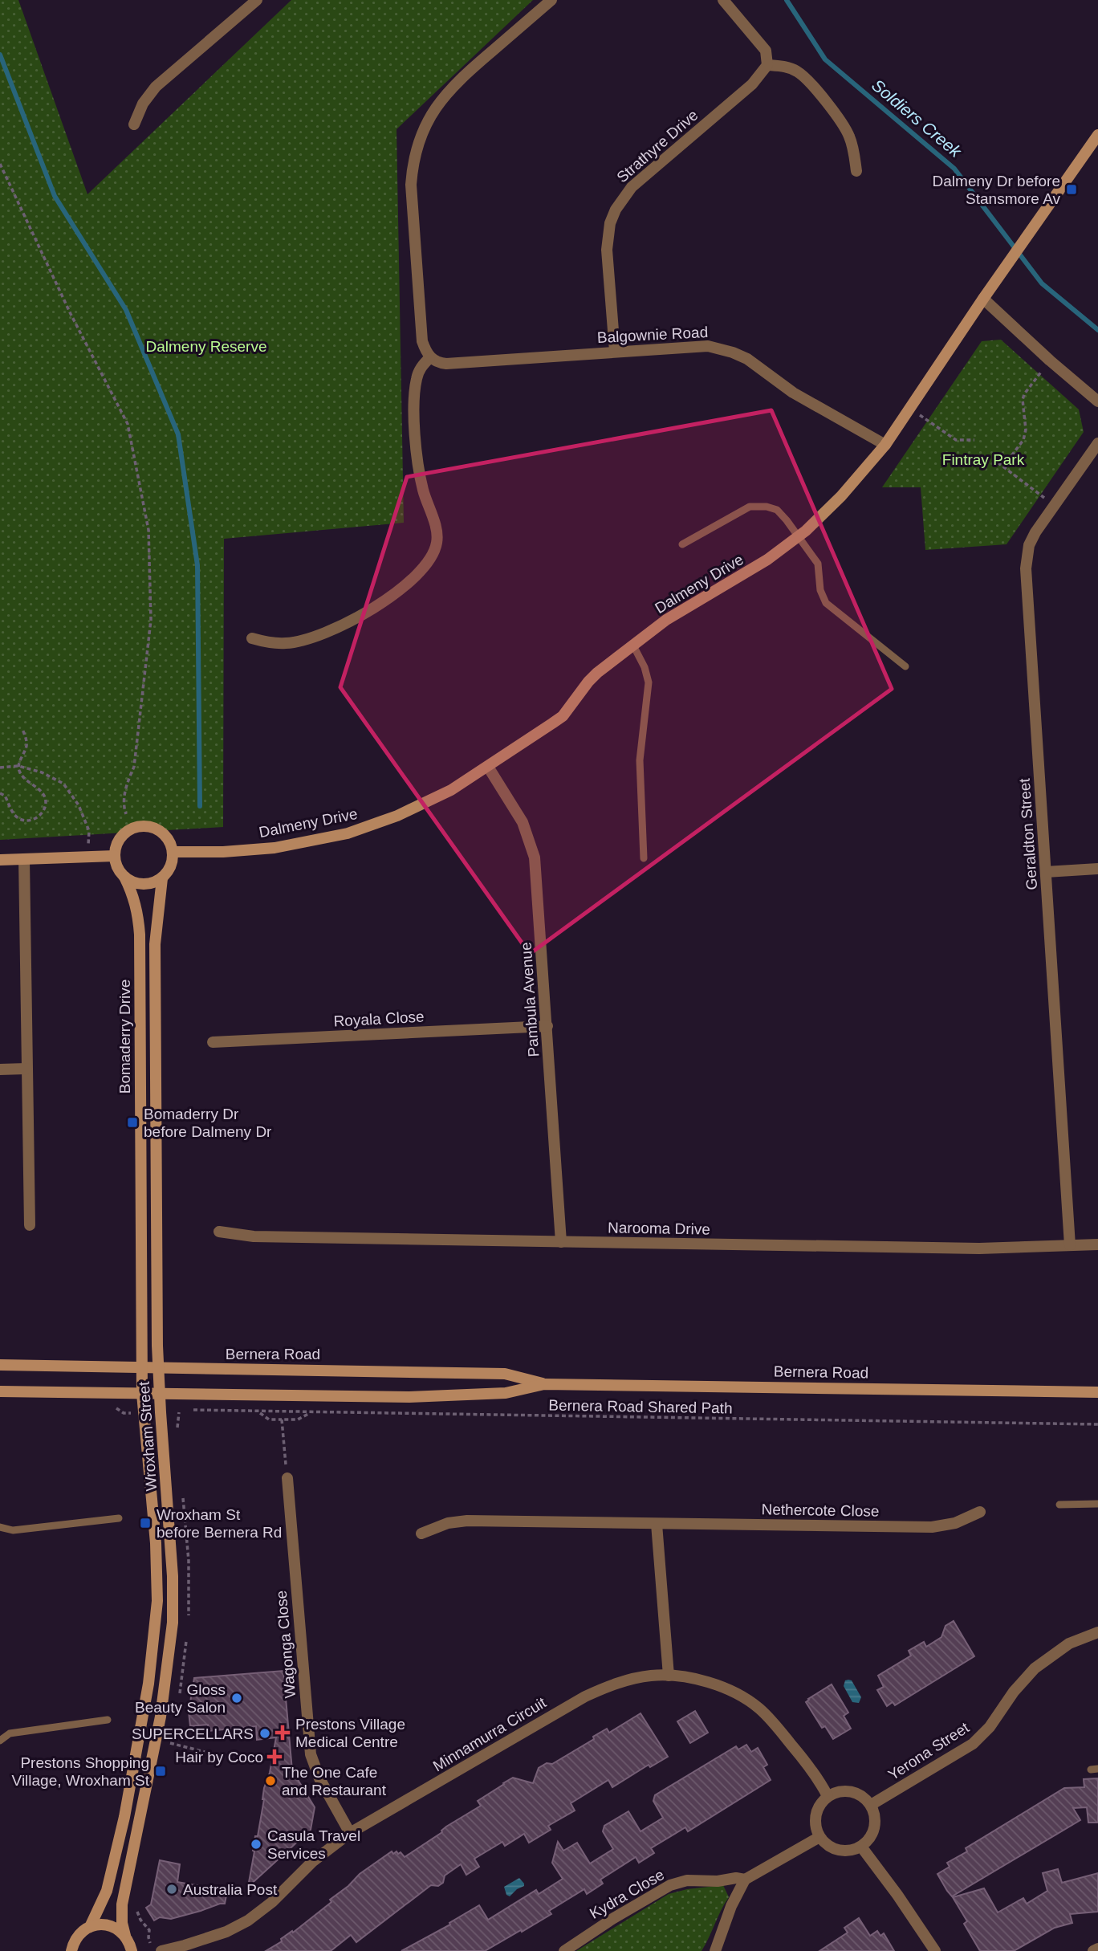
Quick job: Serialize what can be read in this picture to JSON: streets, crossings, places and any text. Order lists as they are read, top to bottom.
{
  "streets": {
    "street": [
      "Strathyre Drive",
      "Balgownie Road",
      "Dalmeny Drive",
      "Geraldton Street",
      "Pambula Avenue",
      "Royala Close",
      "Bomaderry Drive",
      "Narooma Drive",
      "Bernera Road",
      "Wroxham Street",
      "Nethercote Close",
      "Wagonga Close",
      "Minnamurra Circuit",
      "Yerona Street",
      "Kydra Close"
    ],
    "path": ["Bernera Road Shared Path"]
  },
  "crossings": [
    ["Strathyre Drive", "Balgownie Road"],
    ["Balgownie Road", "Dalmeny Drive"],
    ["Dalmeny Drive", "Pambula Avenue"],
    ["Dalmeny Drive", "Bomaderry Drive"],
    ["Geraldton Street", "Narooma Drive"],
    ["Pambula Avenue", "Royala Close"],
    ["Pambula Avenue", "Narooma Drive"],
    ["Bomaderry Drive", "Bernera Road"],
    ["Bomaderry Drive", "Wroxham Street"],
    ["Bernera Road", "Wroxham Street"],
    ["Wagonga Close", "Minnamurra Circuit"],
    ["Minnamurra Circuit", "Yerona Street"],
    ["Minnamurra Circuit", "Kydra Close"],
    ["Yerona Street", "Kydra Close"]
  ],
  "water": ["Soldiers Creek"],
  "parks": ["Dalmeny Reserve", "Fintray Park"],
  "places": {
    "transit": [
      "Dalmeny Dr before Stansmore Av",
      "Bomaderry Dr before Dalmeny Dr",
      "Wroxham St before Bernera Rd",
      "Prestons Shopping Village, Wroxham St"
    ],
    "other": [
      "Gloss Beauty Salon",
      "SUPERCELLARS",
      "The One Cafe and Restaurant",
      "Casula Travel Services",
      "Australia Post"
    ],
    "health": ["Prestons Village Medical Centre", "Hair by Coco"]
  }
}
